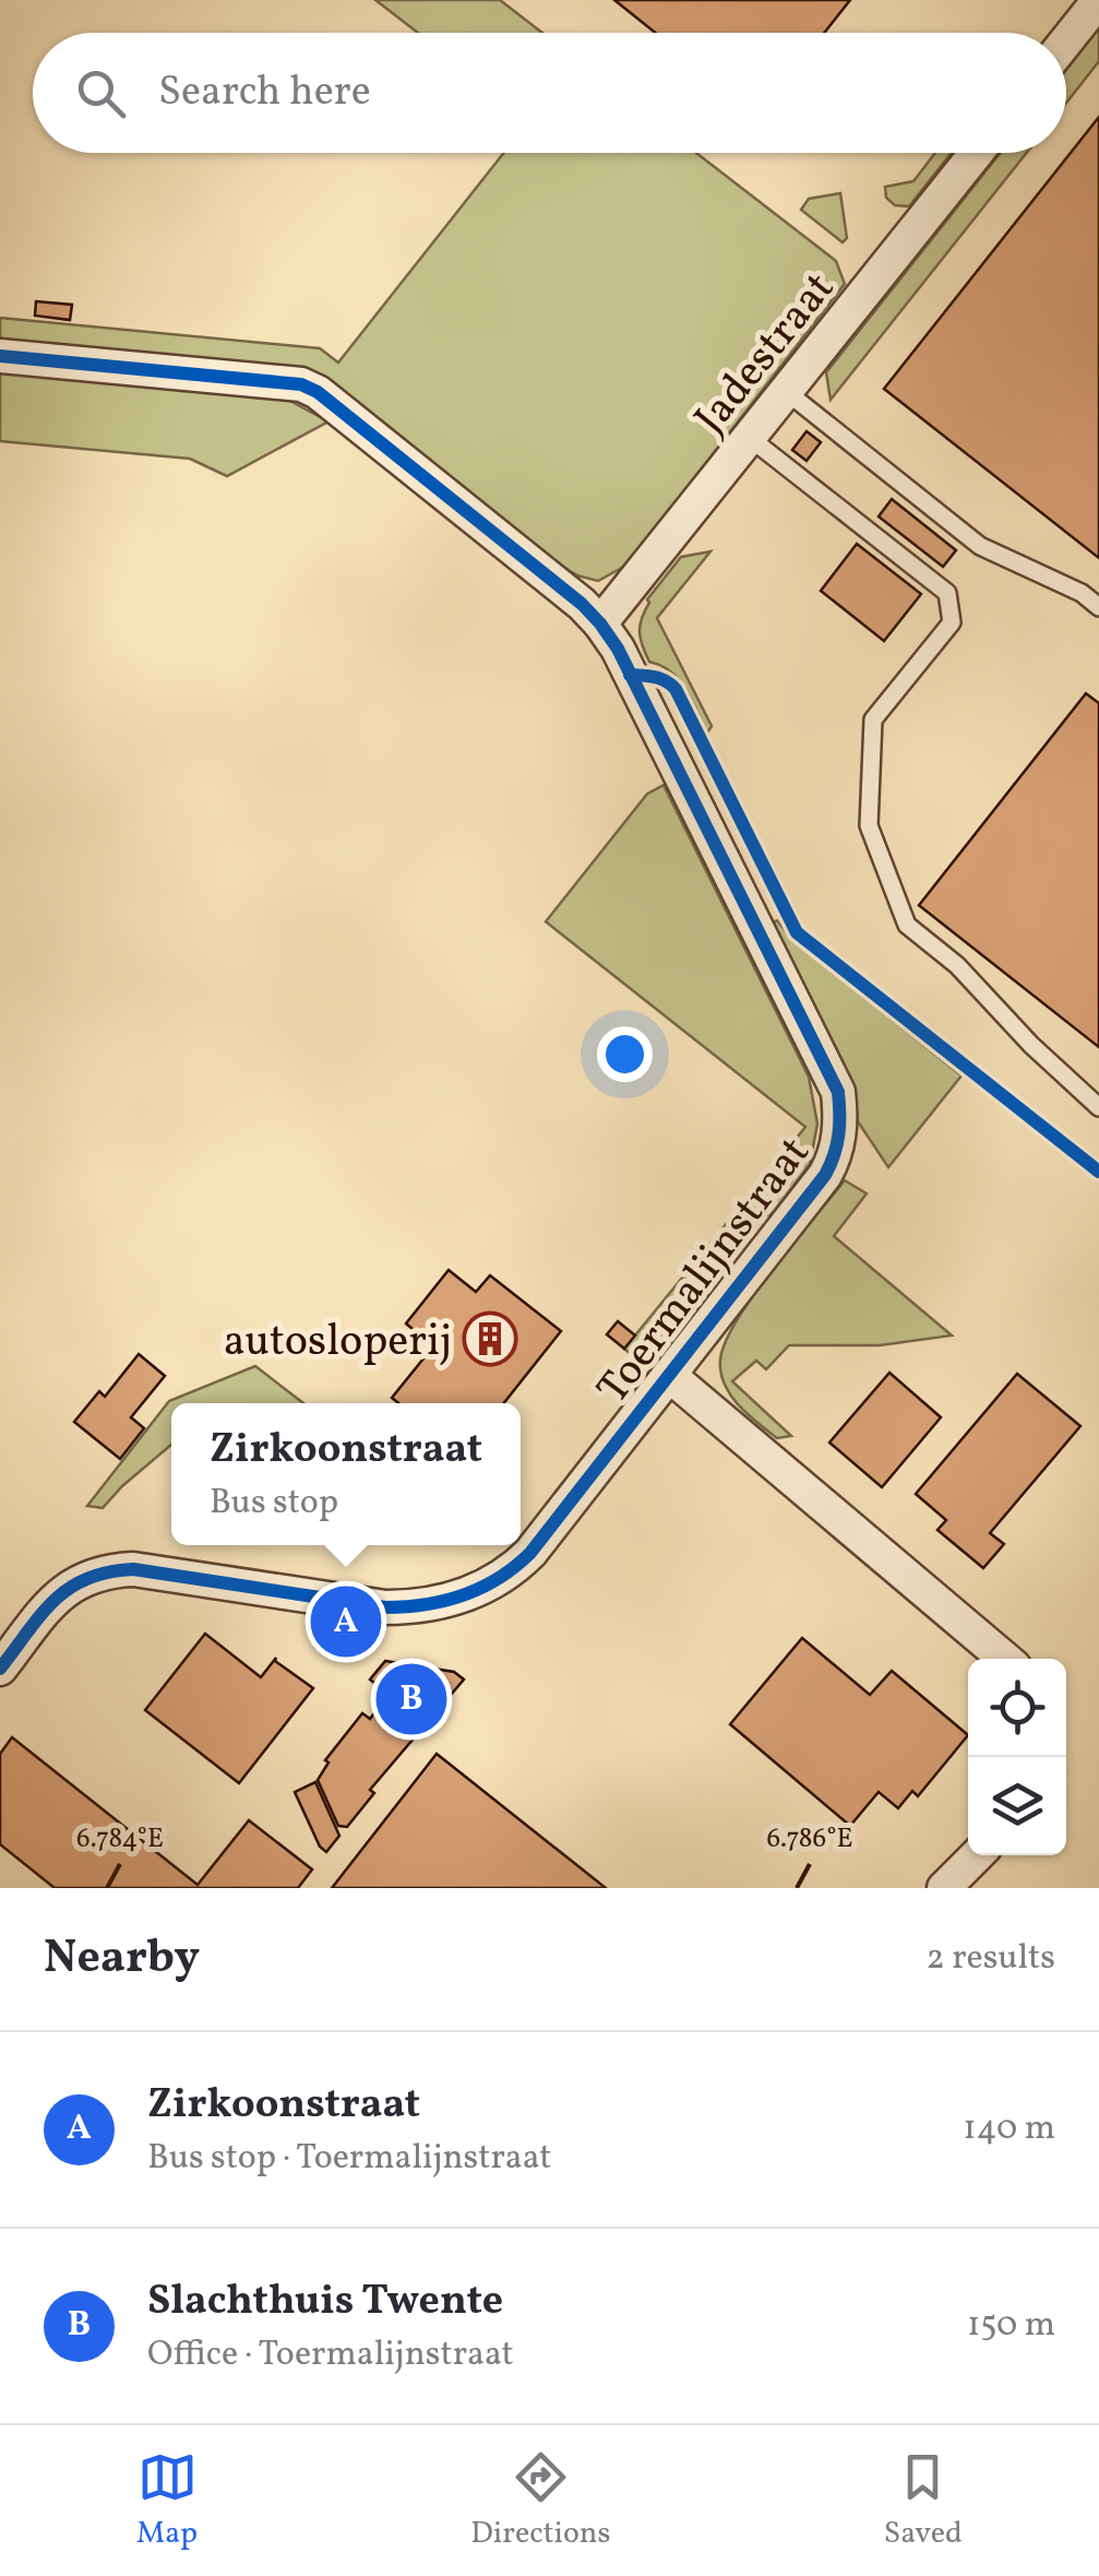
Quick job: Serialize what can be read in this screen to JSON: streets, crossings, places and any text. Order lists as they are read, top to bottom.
{
  "streets": {
    "street": ["Jadestraat", "Toermalijnstraat"]
  },
  "crossings": [
    ["Jadestraat", "Toermalijnstraat"]
  ],
  "places": {
    "building": ["autosloperij"]
  },
  "page": {
    "search": "Search here",
    "popup": ["Zirkoonstraat", "Bus stop"],
    "pins": ["A", "B"],
    "heading": ["Nearby", "2 results"],
    "list": [
      {
        "mark": "A",
        "name": "Zirkoonstraat",
        "note": "Bus stop · Toermalijnstraat",
        "value": "140 m"
      },
      {
        "mark": "B",
        "name": "Slachthuis Twente",
        "note": "Office · Toermalijnstraat",
        "value": "150 m"
      }
    ],
    "nav": ["Map", "Directions", "Saved"]
  },
  "coordinates": ["6.784°E", "6.786°E"]
}
